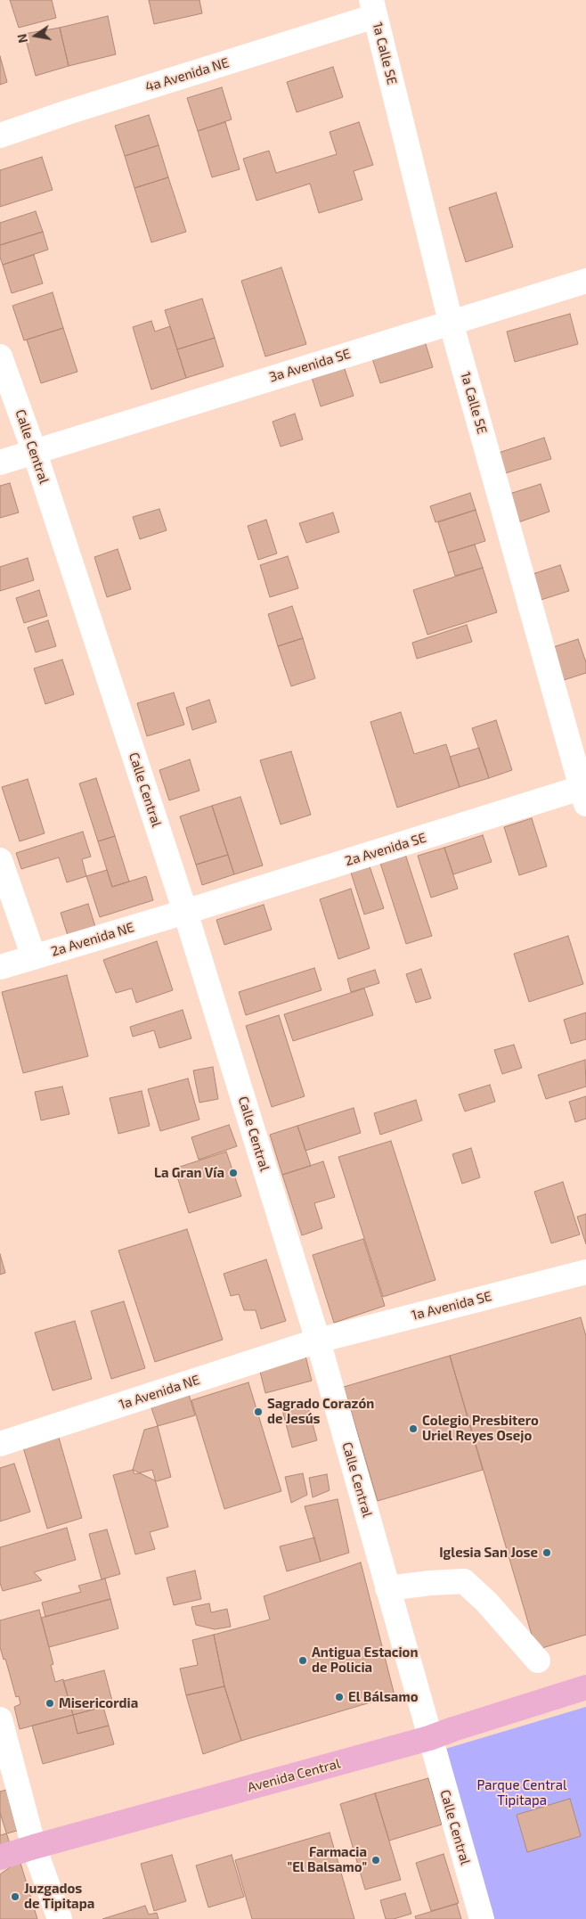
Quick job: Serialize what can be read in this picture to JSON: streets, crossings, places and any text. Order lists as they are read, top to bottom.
{
  "streets": {
    "main road": ["Avenida Central"],
    "street": [
      "1a Calle SE",
      "4a Avenida NE",
      "3a Avenida SE",
      "Calle Central",
      "2a Avenida SE",
      "2a Avenida NE",
      "1a Avenida SE",
      "1a Avenida NE"
    ]
  },
  "crossings": [
    ["1a Calle SE", "4a Avenida NE"],
    ["1a Calle SE", "3a Avenida SE"],
    ["1a Calle SE", "2a Avenida SE"],
    ["3a Avenida SE", "Calle Central"],
    ["Calle Central", "2a Avenida SE"],
    ["Calle Central", "2a Avenida NE"],
    ["Calle Central", "1a Avenida SE"],
    ["Calle Central", "1a Avenida NE"],
    ["Calle Central", "Avenida Central"],
    ["2a Avenida SE", "2a Avenida NE"],
    ["1a Avenida SE", "1a Avenida NE"]
  ],
  "parks": ["Parque Central Tipitapa"],
  "places": [
    "La Gran Vía",
    "Sagrado Corazón de Jesús",
    "Colegio Presbitero Uriel Reyes Osejo",
    "Iglesia San Jose",
    "Antigua Estacion de Policia",
    "El Bálsamo",
    "Misericordia",
    "Farmacia \"El Balsamo\"",
    "Juzgados de Tipitapa"
  ],
  "north": "left"
}
